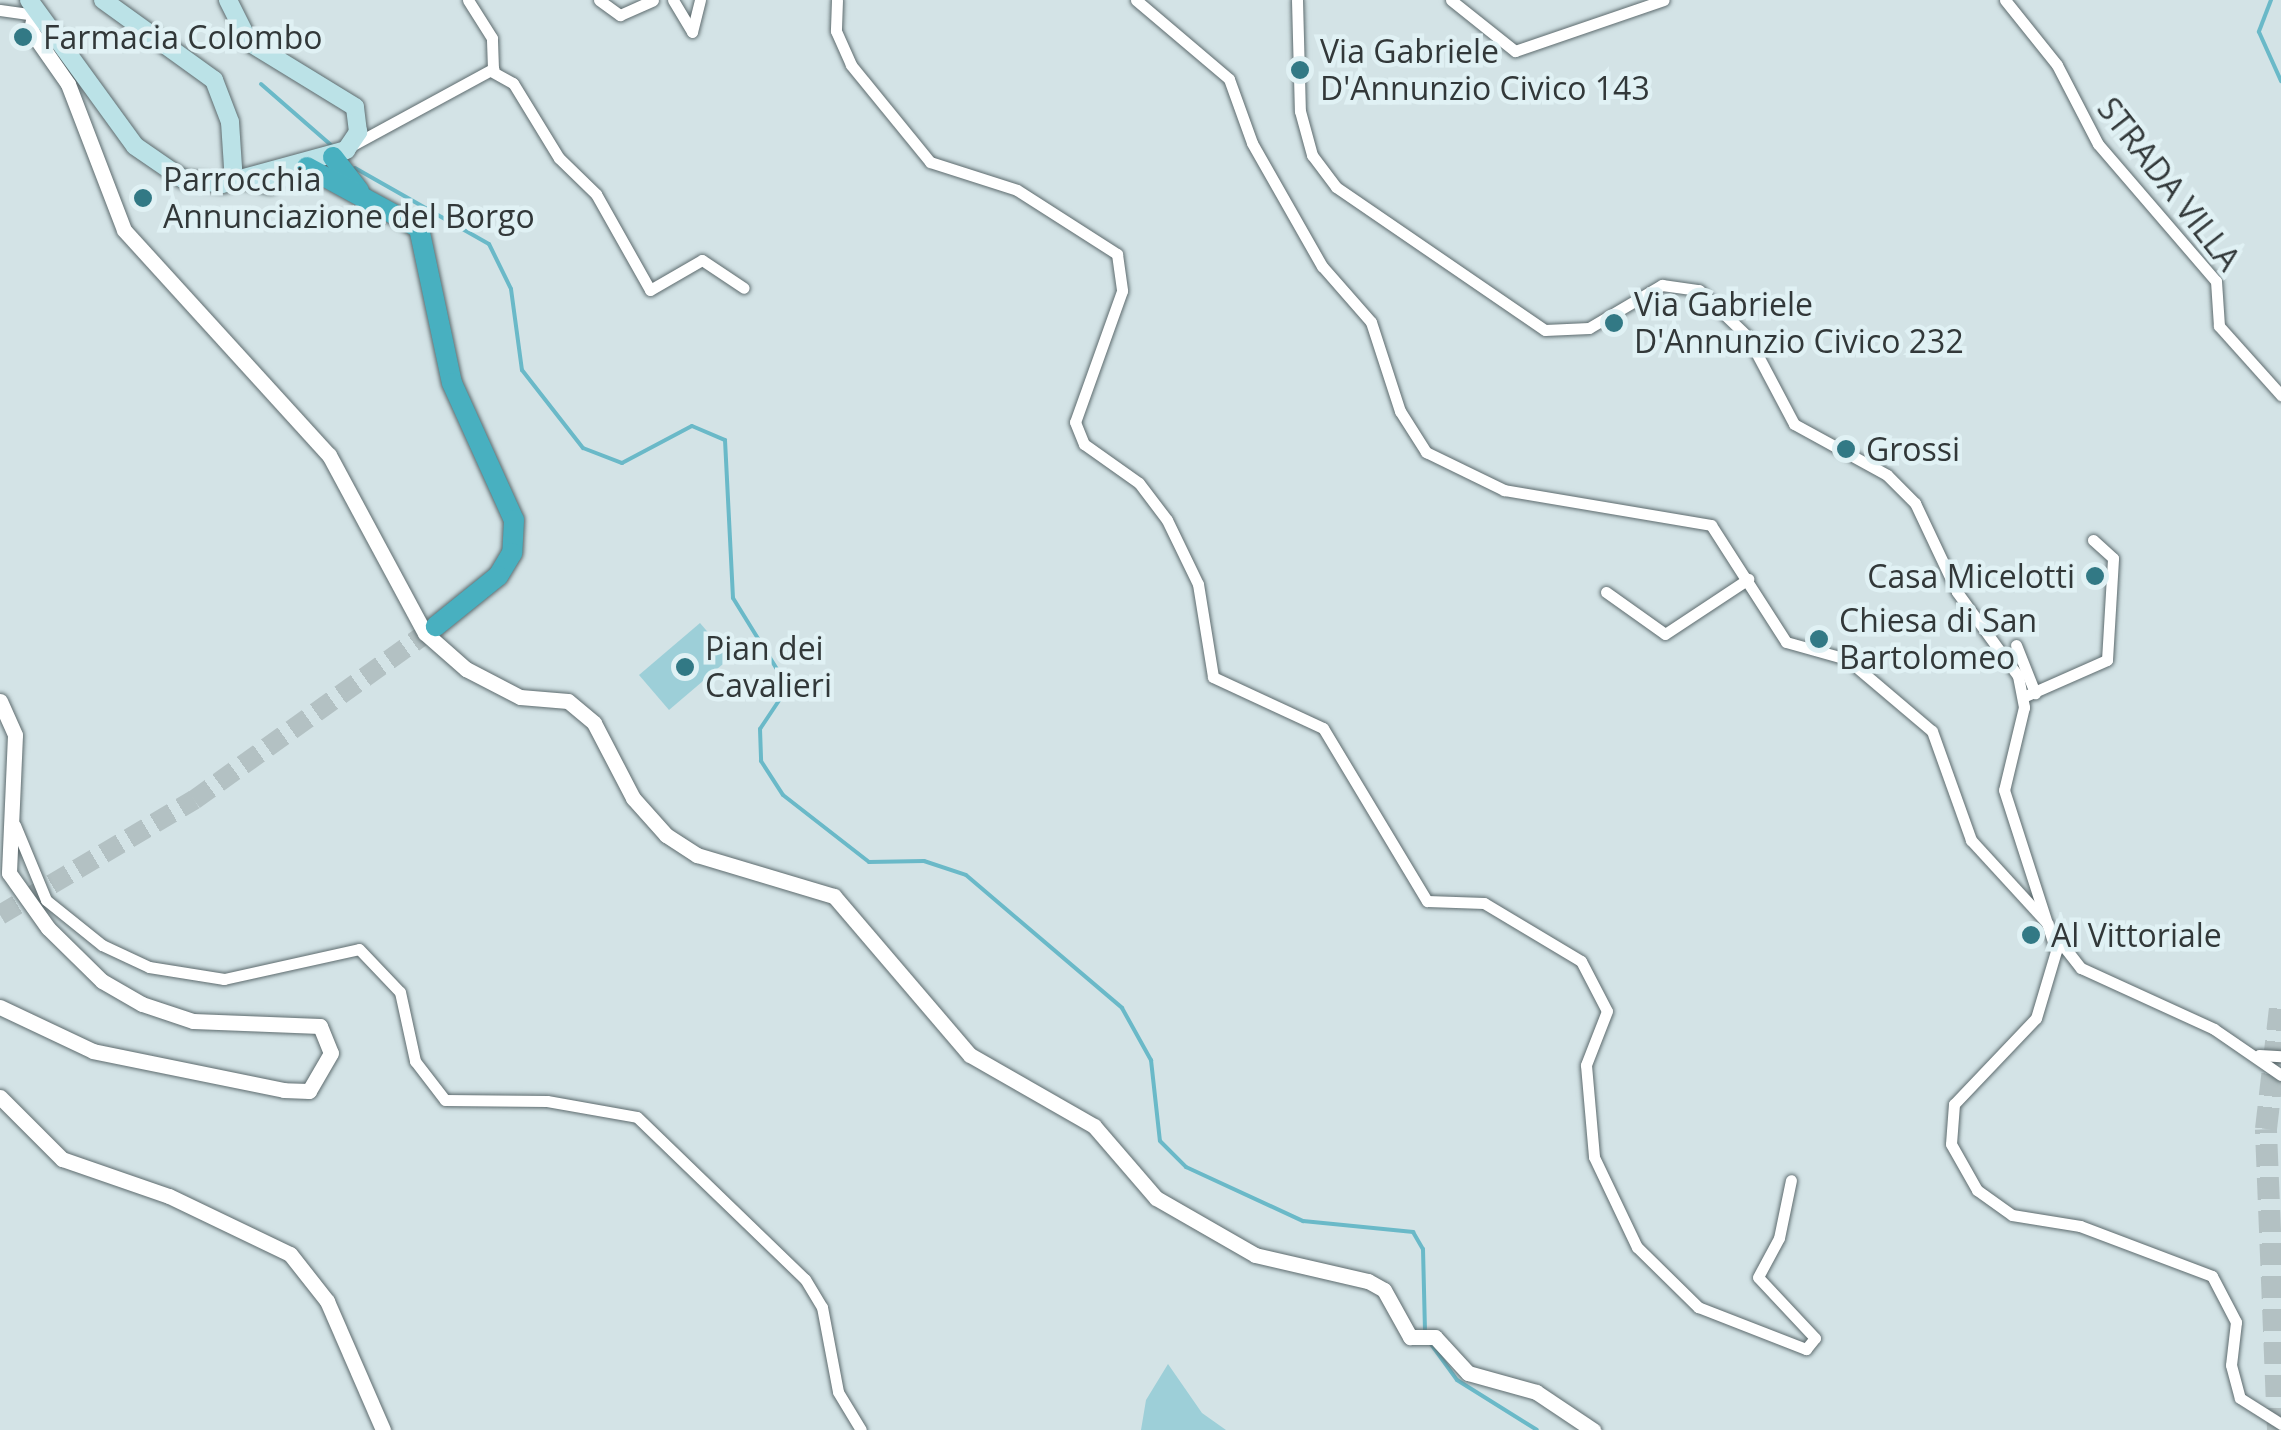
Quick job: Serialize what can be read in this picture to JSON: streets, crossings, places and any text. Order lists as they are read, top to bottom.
{
  "streets": {
    "street": ["STRADA VILLA"]
  },
  "places": [
    "Farmacia Colombo",
    "Via Gabriele D'Annunzio Civico 143",
    "Parrocchia Annunciazione del Borgo",
    "Via Gabriele D'Annunzio Civico 232",
    "Grossi",
    "Casa Micelotti",
    "Chiesa di San Bartolomeo",
    "Pian dei Cavalieri",
    "Al Vittoriale"
  ]
}
